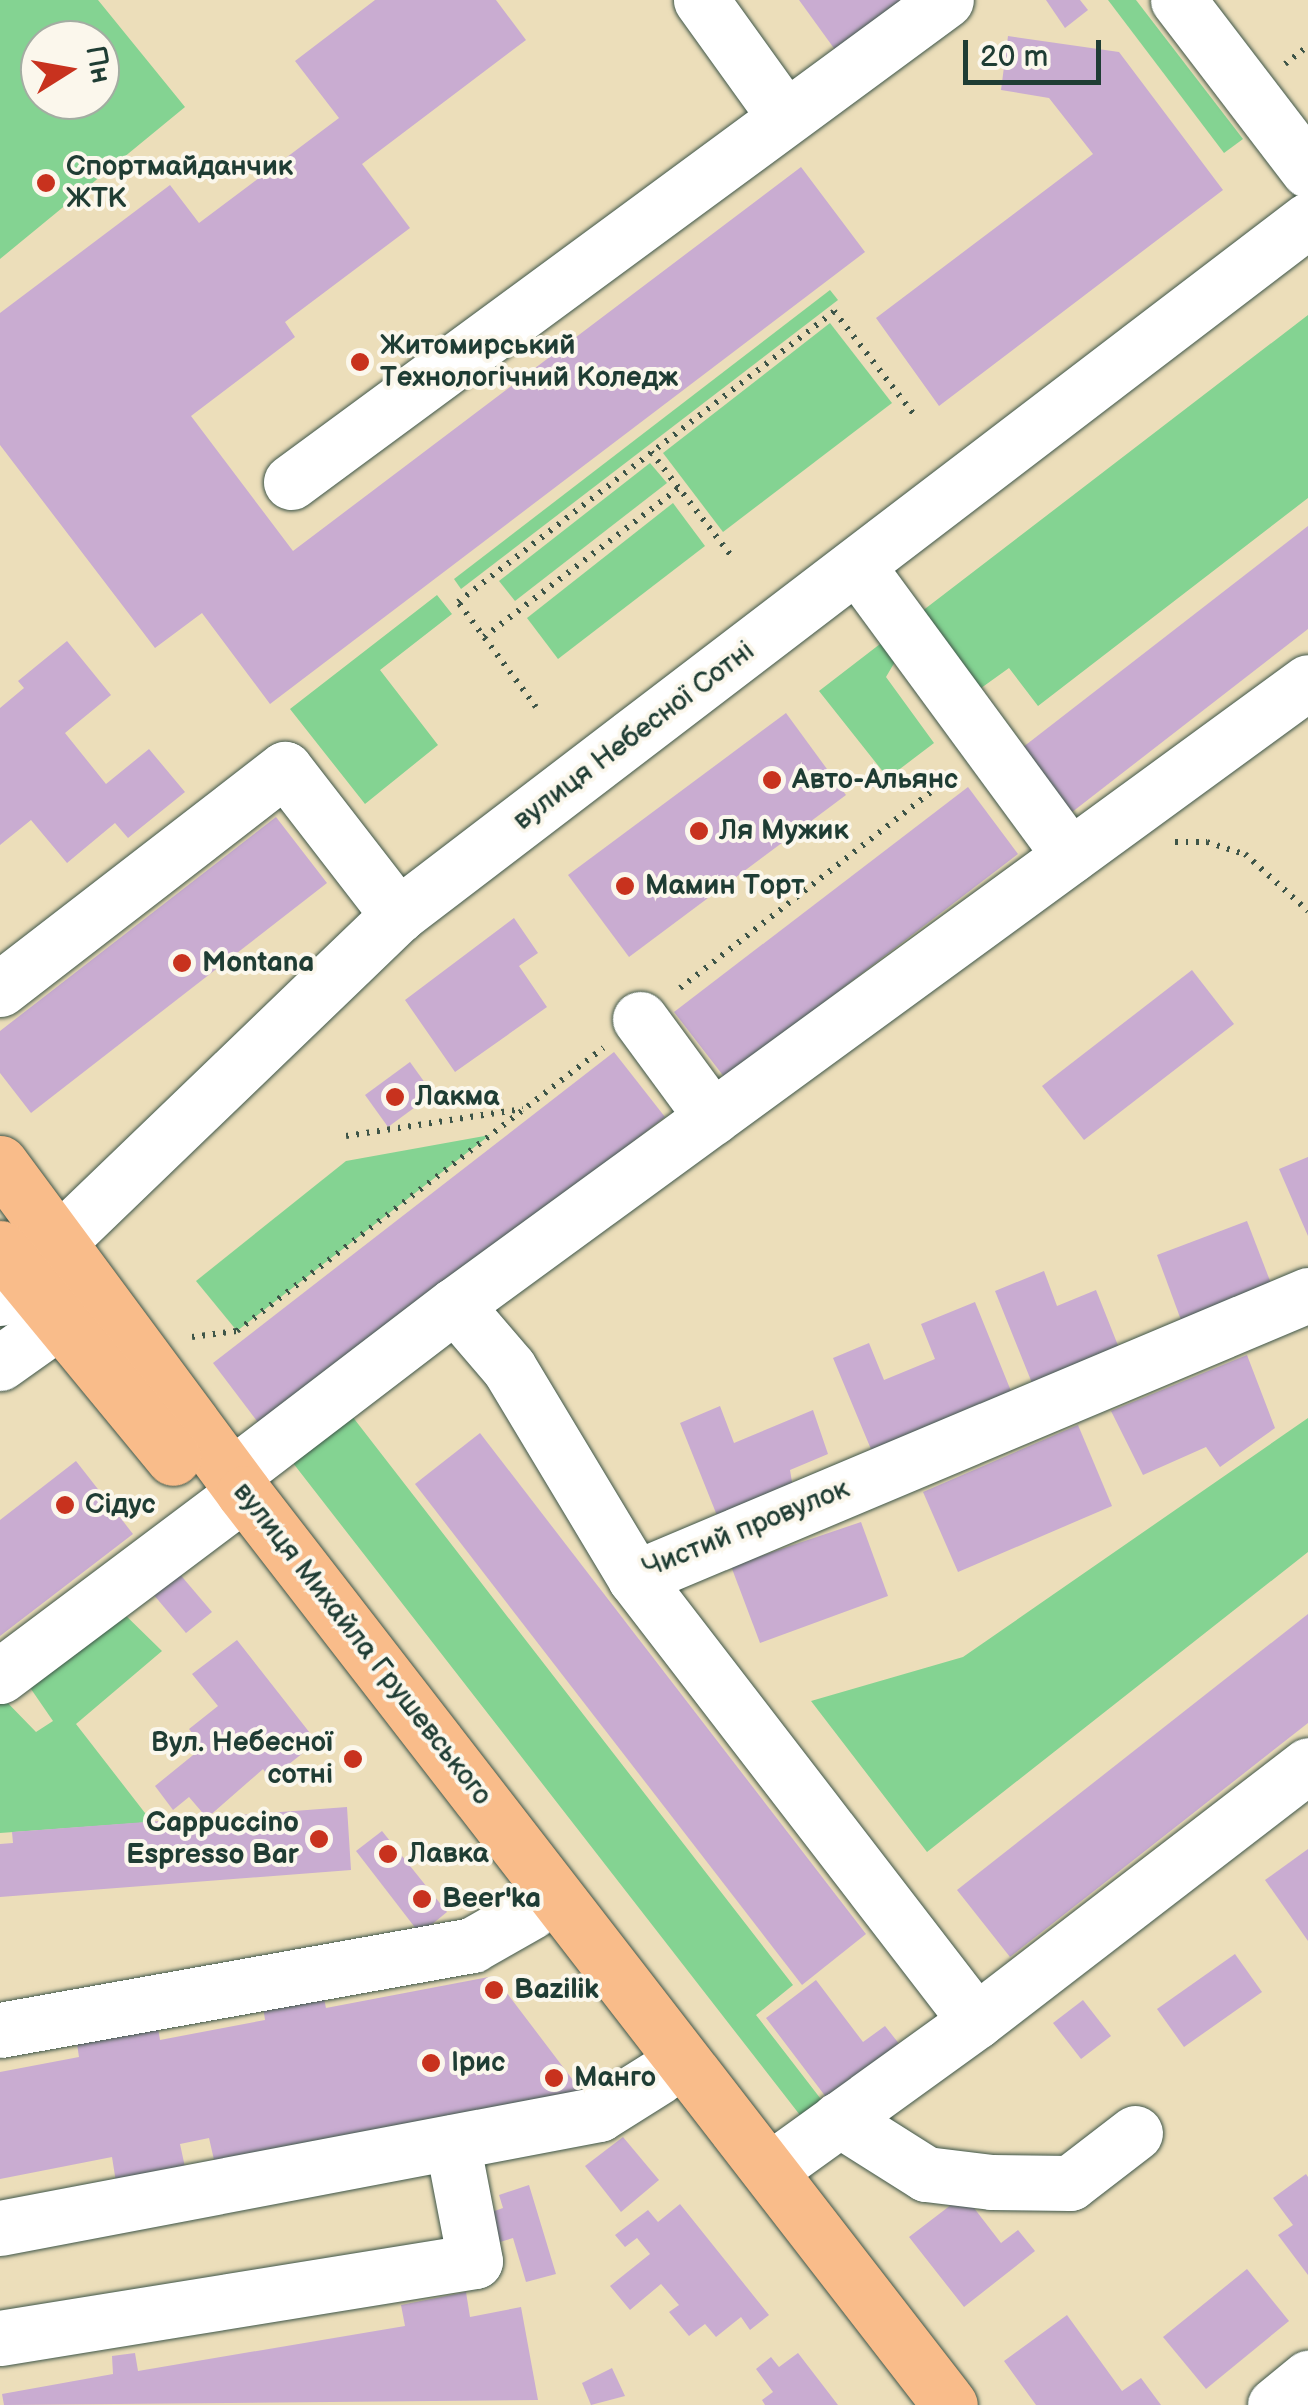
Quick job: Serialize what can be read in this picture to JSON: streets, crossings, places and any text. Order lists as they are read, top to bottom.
{
  "streets": {
    "main road": ["вулиця Михайла Грушевського"],
    "street": ["вулиця Небесної Сотні", "Чистий провулок"]
  },
  "crossings": [
    ["вулиця Небесної Сотні", "вулиця Михайла Грушевського"]
  ],
  "places": [
    "Спортмайданчик ЖТК",
    "Житомирський Технологічний Коледж",
    "Авто-Альянс",
    "Ля Мужик",
    "Мамин Торт",
    "Montana",
    "Лакма",
    "Сідус",
    "Вул. Небесної сотні",
    "Cappuccino Espresso Bar",
    "Лавка",
    "Beer'ka",
    "Bazilik",
    "Ірис",
    "Манго"
  ],
  "scale_bar": "20 m",
  "north": "right"
}
